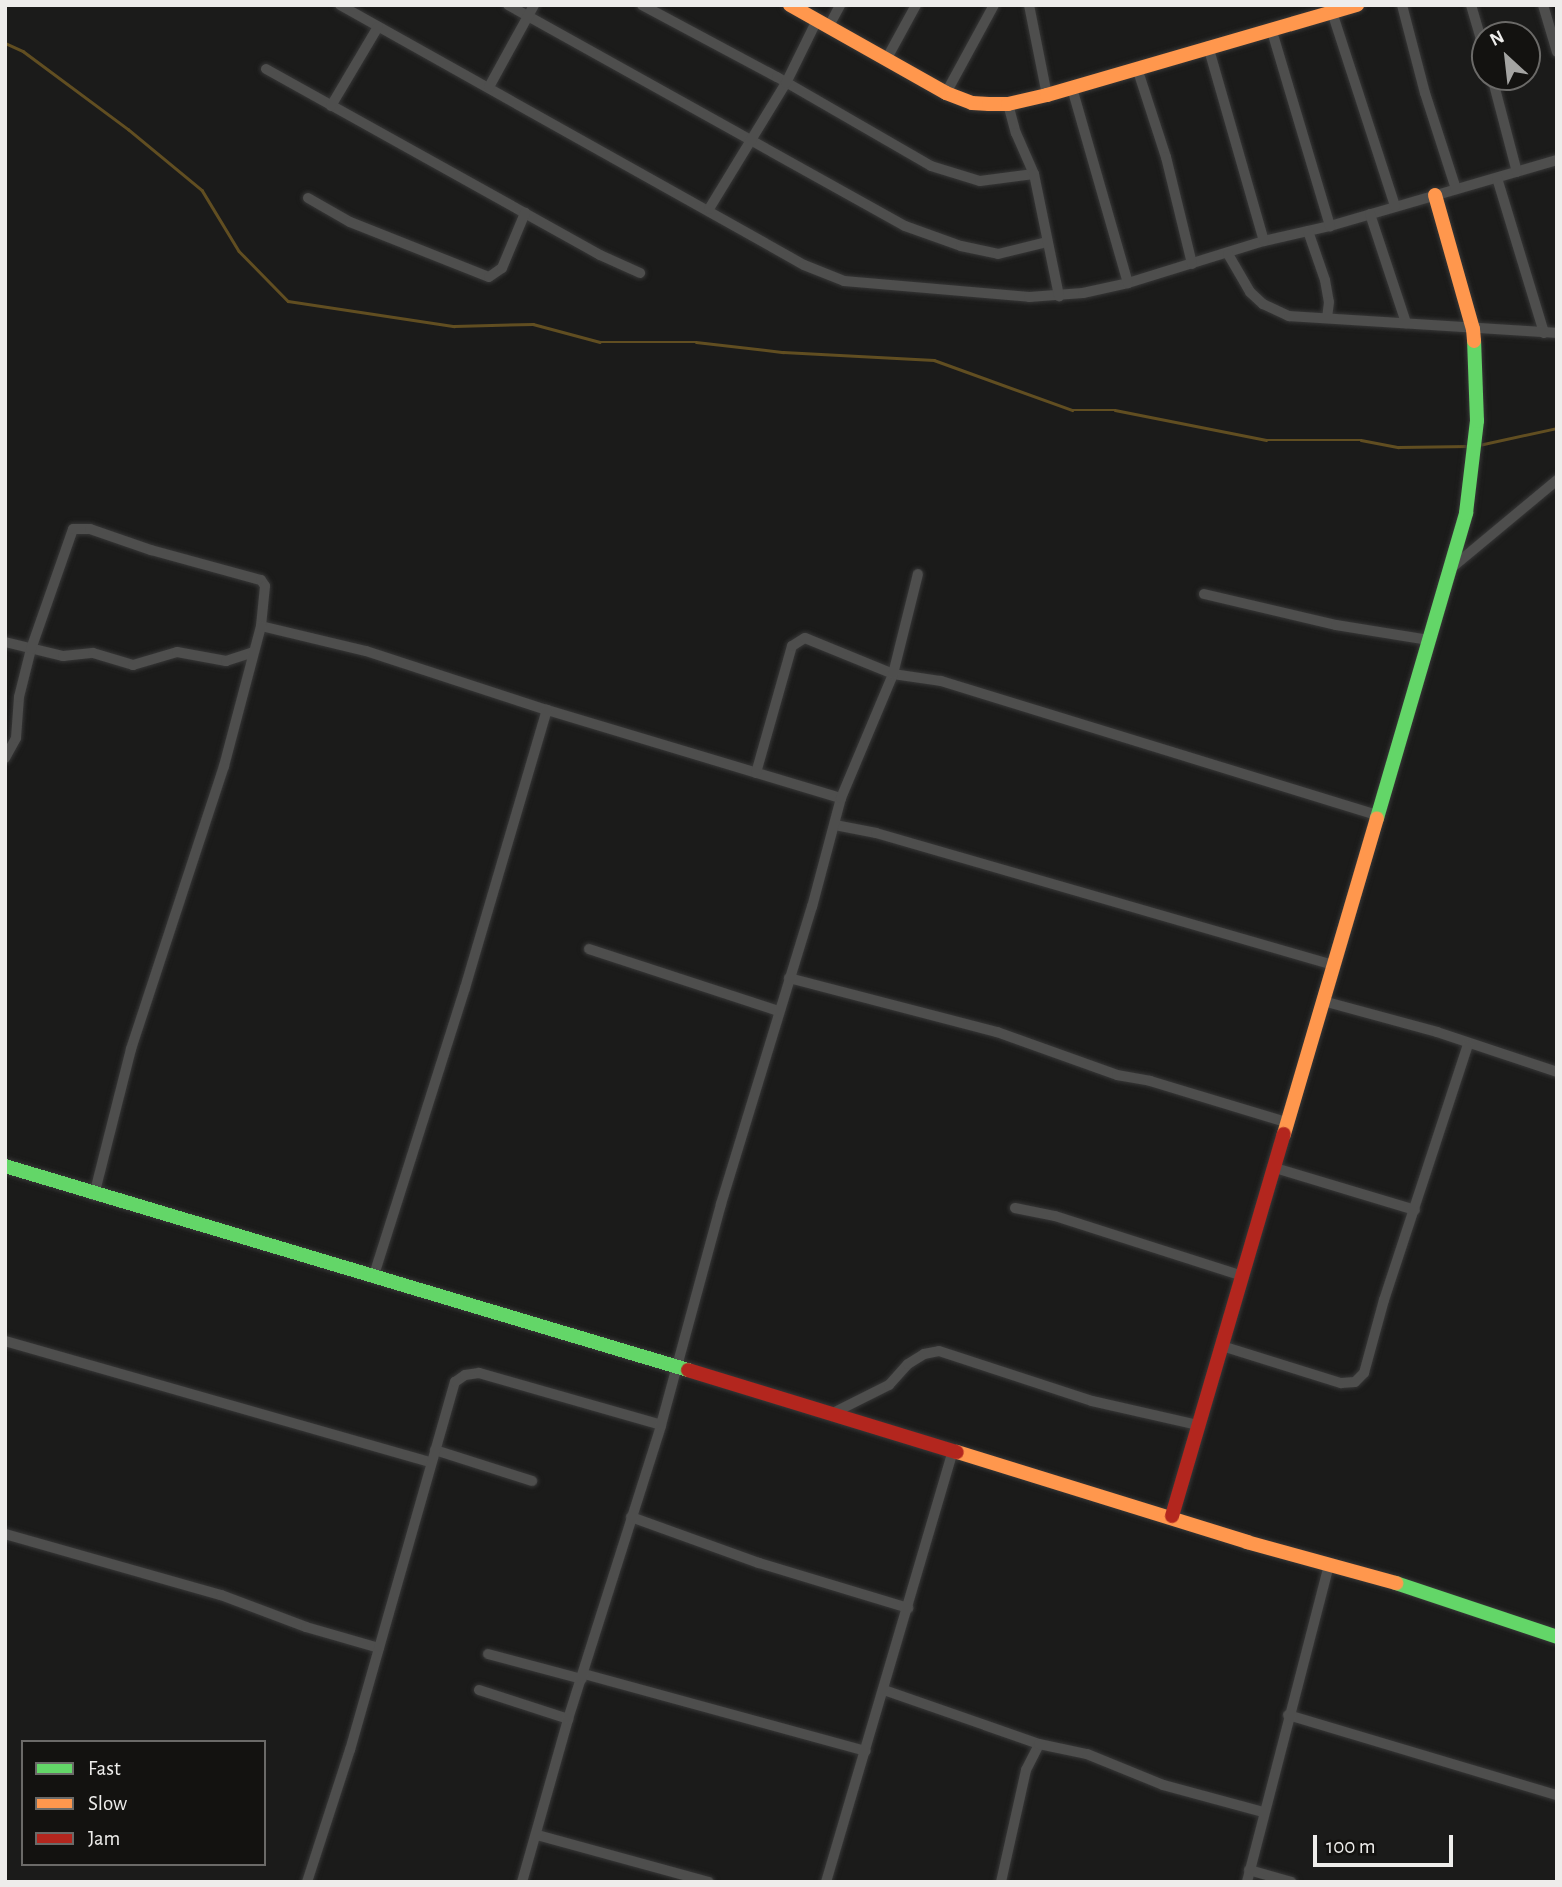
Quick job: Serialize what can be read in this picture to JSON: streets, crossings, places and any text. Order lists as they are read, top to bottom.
{
  "legend": ["Fast", "Slow", "Jam"],
  "scale_bar": "100 m",
  "north": "top left"
}
